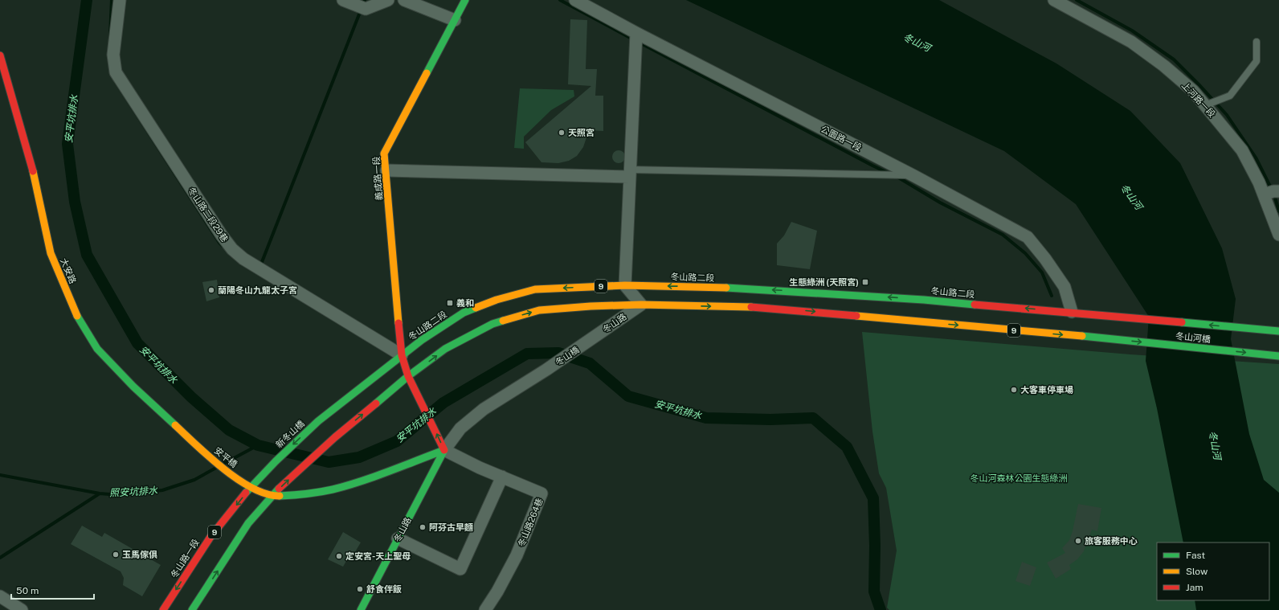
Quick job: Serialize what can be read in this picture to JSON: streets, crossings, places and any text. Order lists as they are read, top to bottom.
{
  "streets": {
    "main road": [
      "義成路一段",
      "大安路",
      "冬山路二段",
      "9",
      "冬山路",
      "冬山河橋",
      "新冬山橋",
      "安平橋",
      "冬山路一段"
    ],
    "street": [
      "上河路一段",
      "公園路一段",
      "冬山路二段29巷",
      "冬山橋",
      "冬山路264巷"
    ]
  },
  "crossings": [
    ["公園路一段", "冬山路二段"],
    ["義成路一段", "冬山路二段29巷"],
    ["義成路一段", "冬山路二段"],
    ["冬山路二段29巷", "冬山路二段"],
    ["大安路", "安平橋"],
    ["冬山路二段", "冬山河橋"],
    ["冬山路二段", "新冬山橋"],
    ["9", "冬山路"],
    ["9", "冬山河橋"],
    ["9", "安平橋"],
    ["冬山路", "冬山河橋"],
    ["冬山路", "冬山橋"],
    ["冬山路", "冬山路264巷"],
    ["新冬山橋", "冬山路一段"],
    ["安平橋", "冬山路一段"]
  ],
  "water": ["冬山河", "安平坑排水", "照安坑排水"],
  "parks": ["冬山河森林公園生態綠洲"],
  "places": {
    "other": [
      "天照宮",
      "蘭陽冬山九龍太子宮",
      "大客車停車場",
      "阿芬古早麵",
      "旅客服務中心",
      "玉馬傢俱",
      "定安宮-天上聖母",
      "舒食伴飯"
    ],
    "transit": ["生態綠洲 (天照宮)", "義和"]
  },
  "legend": ["Fast", "Slow", "Jam"],
  "scale_bar": "50 m"
}
